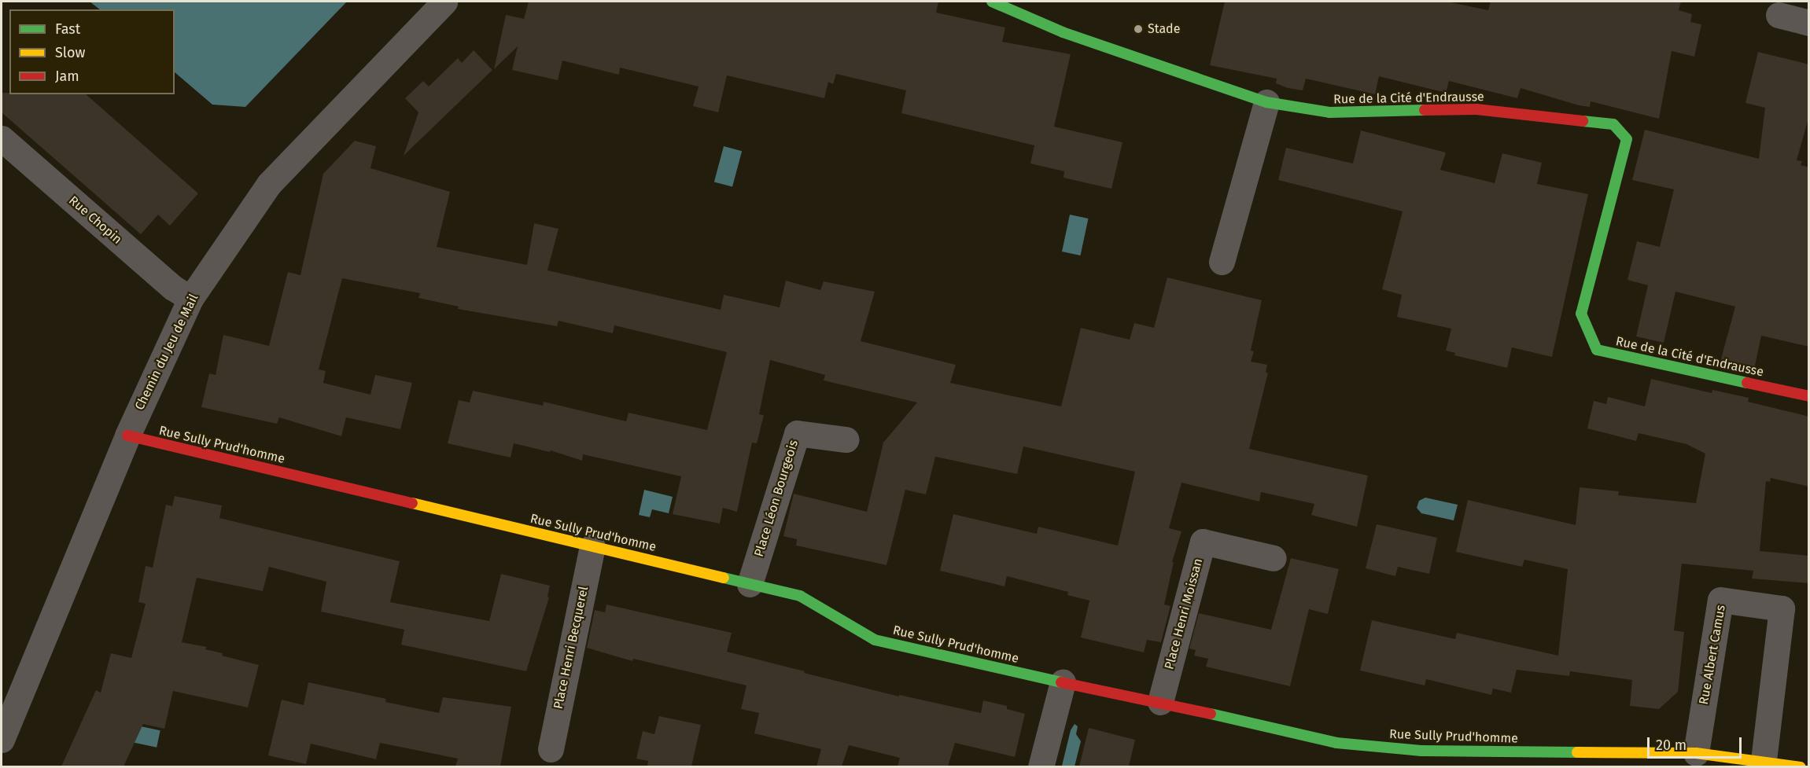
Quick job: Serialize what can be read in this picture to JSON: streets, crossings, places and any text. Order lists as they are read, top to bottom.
{
  "streets": {
    "street": [
      "Rue de la Cité d'Endrausse",
      "Rue Chopin",
      "Chemin du Jeu de Mail",
      "Rue Sully Prud'homme",
      "Place Léon Bourgeois",
      "Place Henri Moissan",
      "Place Henri Becquerel",
      "Rue Albert Camus"
    ]
  },
  "crossings": [
    ["Rue Chopin", "Chemin du Jeu de Mail"],
    ["Chemin du Jeu de Mail", "Rue Sully Prud'homme"],
    ["Rue Sully Prud'homme", "Place Léon Bourgeois"],
    ["Rue Sully Prud'homme", "Place Henri Moissan"],
    ["Rue Sully Prud'homme", "Place Henri Becquerel"],
    ["Rue Sully Prud'homme", "Rue Albert Camus"]
  ],
  "places": ["Stade"],
  "legend": ["Fast", "Slow", "Jam"],
  "scale_bar": "20 m"
}
